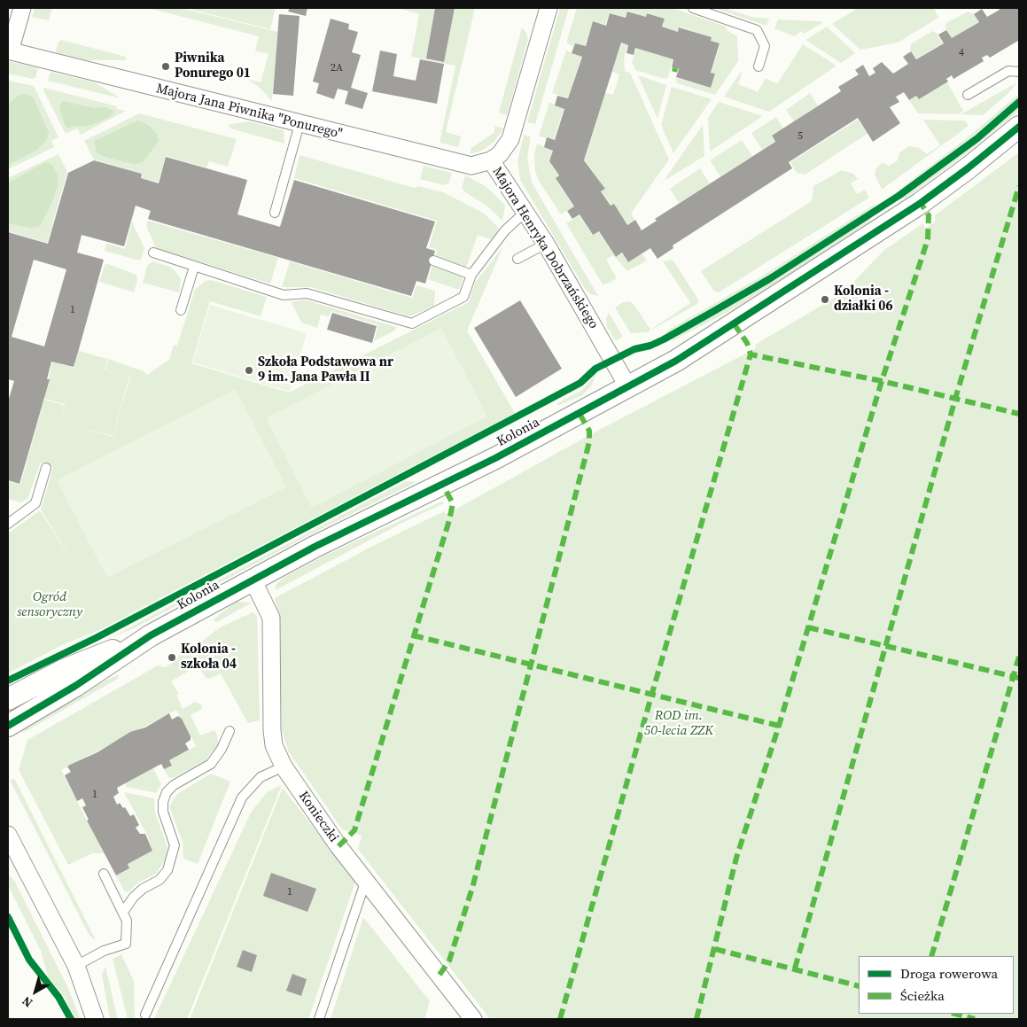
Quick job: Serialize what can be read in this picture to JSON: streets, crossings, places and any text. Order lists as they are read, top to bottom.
{
  "streets": {
    "street": [
      "Majora Jana Piwnika \"Ponurego\"",
      "Majora Henryka Dobrzańskiego",
      "Kolonia",
      "Konieczki"
    ]
  },
  "crossings": [
    ["Majora Jana Piwnika \"Ponurego\"", "Majora Henryka Dobrzańskiego"],
    ["Majora Henryka Dobrzańskiego", "Kolonia"],
    ["Kolonia", "Konieczki"]
  ],
  "parks": ["Ogród sensoryczny", "ROD im. 50-lecia ZZK"],
  "places": [
    "Piwnika Ponurego 01",
    "Kolonia - działki 06",
    "Szkoła Podstawowa nr 9 im. Jana Pawła II",
    "Kolonia - szkoła 04"
  ],
  "house_numbers": [
    "4",
    "2A",
    "5",
    "1",
    "1",
    "1"
  ],
  "legend": ["Droga rowerowa", "Ścieżka"],
  "north": "bottom left"
}
